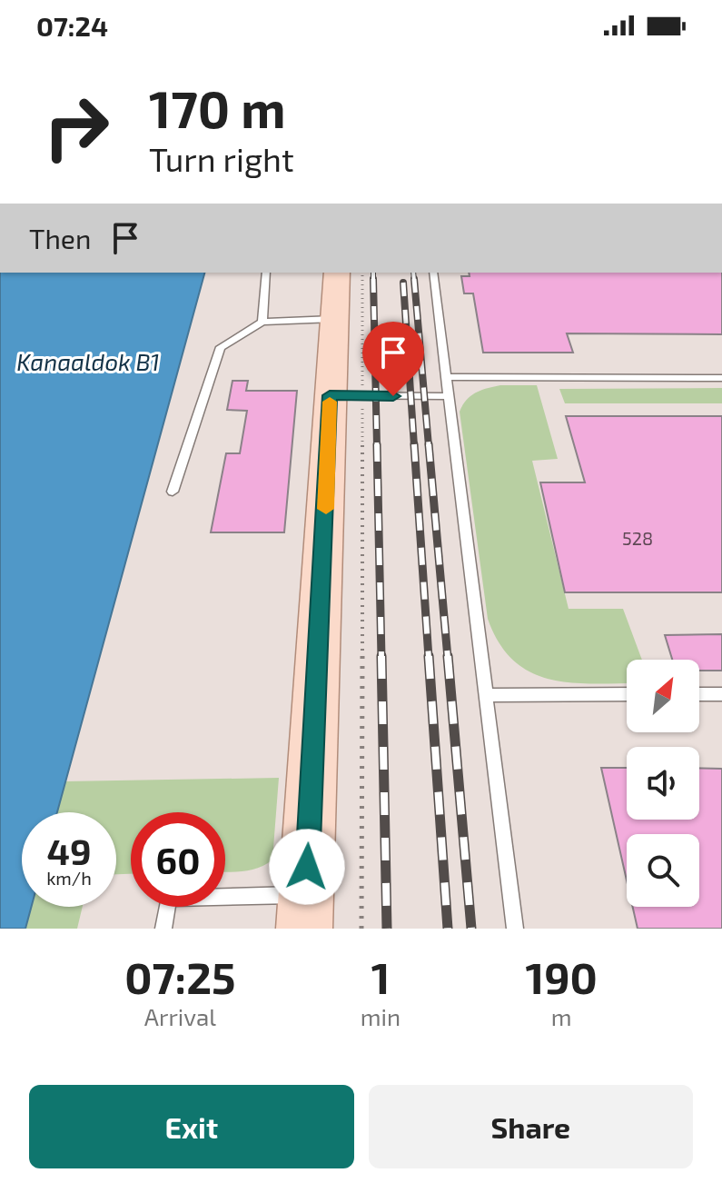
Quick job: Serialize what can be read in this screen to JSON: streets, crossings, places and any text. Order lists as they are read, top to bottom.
{
  "water": ["Kanaaldok B1"],
  "house_numbers": ["528"],
  "north": "top right",
  "page": {
    "status": "07:24",
    "turn": ["170 m", "Turn right"],
    "then": "Then",
    "speed": "49 km/h",
    "limit": "60",
    "eta": [
      "07:25",
      "Arrival",
      "1",
      "min",
      "190",
      "m"
    ],
    "buttons": ["Exit", "Share"]
  }
}
